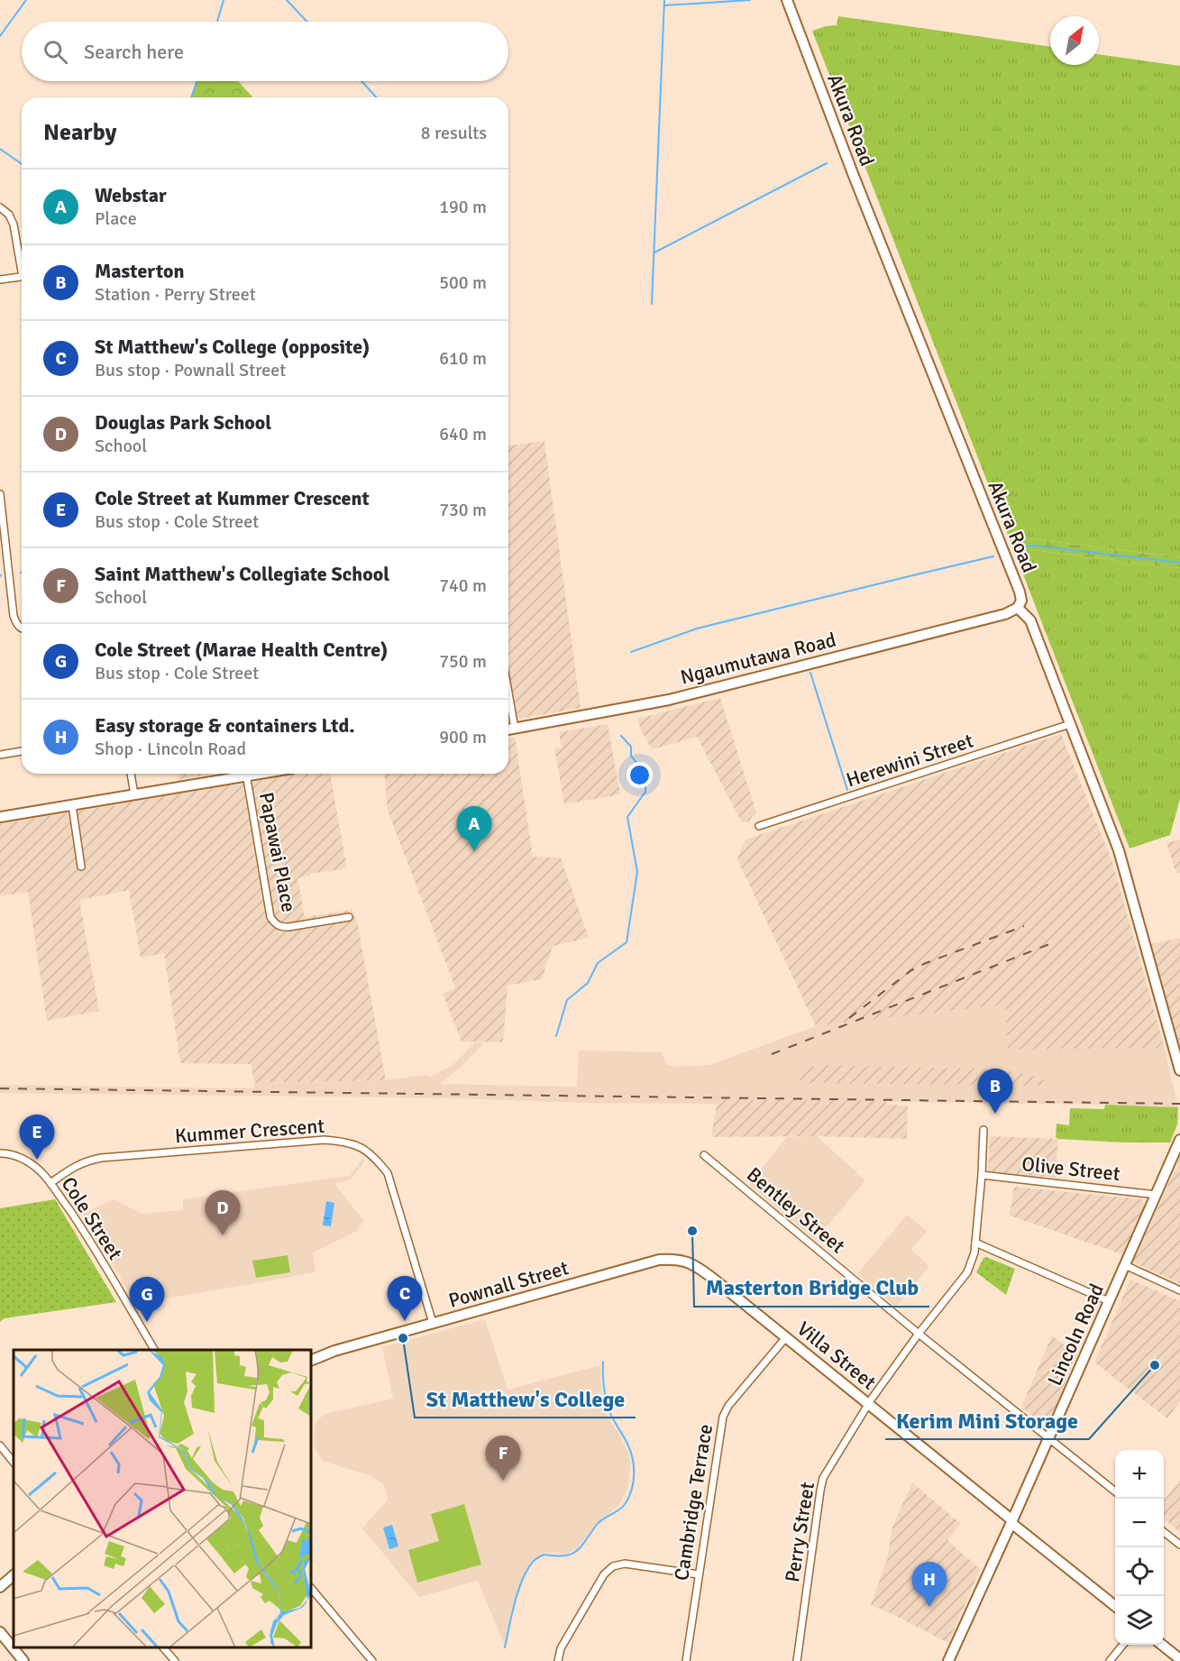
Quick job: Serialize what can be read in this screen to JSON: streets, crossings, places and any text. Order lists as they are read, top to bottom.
{
  "streets": {
    "street": [
      "Akura Road",
      "Ngaumutawa Road",
      "Herewini Street",
      "Papawai Place",
      "Kummer Crescent",
      "Olive Street",
      "Bentley Street",
      "Cole Street",
      "Pownall Street",
      "Lincoln Road",
      "Villa Street",
      "Cambridge Terrace",
      "Perry Street"
    ]
  },
  "crossings": [
    ["Akura Road", "Ngaumutawa Road"],
    ["Kummer Crescent", "Cole Street"],
    ["Kummer Crescent", "Pownall Street"],
    ["Olive Street", "Lincoln Road"],
    ["Olive Street", "Perry Street"],
    ["Bentley Street", "Lincoln Road"],
    ["Bentley Street", "Perry Street"],
    ["Pownall Street", "Villa Street"],
    ["Lincoln Road", "Villa Street"],
    ["Villa Street", "Cambridge Terrace"],
    ["Villa Street", "Perry Street"]
  ],
  "places": ["Masterton Bridge Club", "St Matthew's College", "Kerim Mini Storage"],
  "north": "top right",
  "page": {
    "search": "Search here",
    "heading": ["Nearby", "8 results"],
    "list": [
      {
        "mark": "A",
        "name": "Webstar",
        "note": "Place",
        "value": "190 m"
      },
      {
        "mark": "B",
        "name": "Masterton",
        "note": "Station · Perry Street",
        "value": "500 m"
      },
      {
        "mark": "C",
        "name": "St Matthew's College (opposite)",
        "note": "Bus stop · Pownall Street",
        "value": "610 m"
      },
      {
        "mark": "D",
        "name": "Douglas Park School",
        "note": "School",
        "value": "640 m"
      },
      {
        "mark": "E",
        "name": "Cole Street at Kummer Crescent",
        "note": "Bus stop · Cole Street",
        "value": "730 m"
      },
      {
        "mark": "F",
        "name": "Saint Matthew's Collegiate School",
        "note": "School",
        "value": "740 m"
      },
      {
        "mark": "G",
        "name": "Cole Street (Marae Health Centre)",
        "note": "Bus stop · Cole Street",
        "value": "750 m"
      },
      {
        "mark": "H",
        "name": "Easy storage & containers Ltd.",
        "note": "Shop · Lincoln Road",
        "value": "900 m"
      }
    ],
    "pins": [
      "A",
      "B",
      "E",
      "D",
      "C",
      "G",
      "F",
      "H"
    ],
    "map_buttons": ["+", "−"]
  }
}
